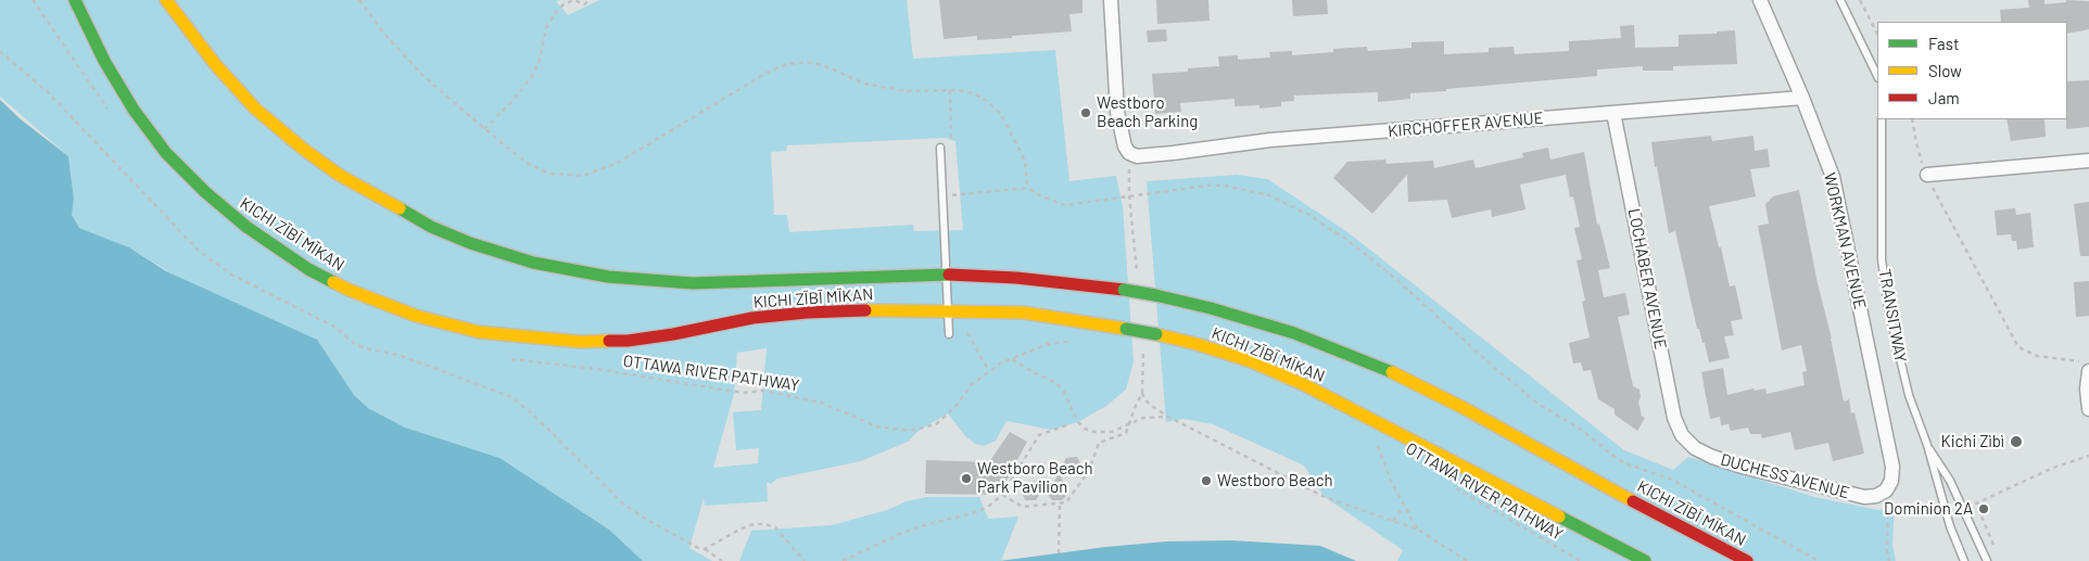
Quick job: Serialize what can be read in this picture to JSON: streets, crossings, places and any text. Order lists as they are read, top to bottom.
{
  "streets": {
    "highway": ["KICHI ZĪBĪ MĪKAN"],
    "street": [
      "KIRCHOFFER AVENUE",
      "WORKMAN AVENUE",
      "LOCHABER AVENUE",
      "DUCHESS AVENUE"
    ],
    "lane": ["TRANSITWAY"],
    "path": ["OTTAWA RIVER PATHWAY"]
  },
  "crossings": [
    ["KIRCHOFFER AVENUE", "WORKMAN AVENUE"],
    ["KIRCHOFFER AVENUE", "LOCHABER AVENUE"],
    ["WORKMAN AVENUE", "DUCHESS AVENUE"],
    ["LOCHABER AVENUE", "DUCHESS AVENUE"]
  ],
  "places": [
    "Westboro Beach Parking",
    "Kichi Zìbì",
    "Westboro Beach Park Pavilion",
    "Westboro Beach",
    "Dominion 2A"
  ],
  "legend": ["Fast", "Slow", "Jam"]
}
